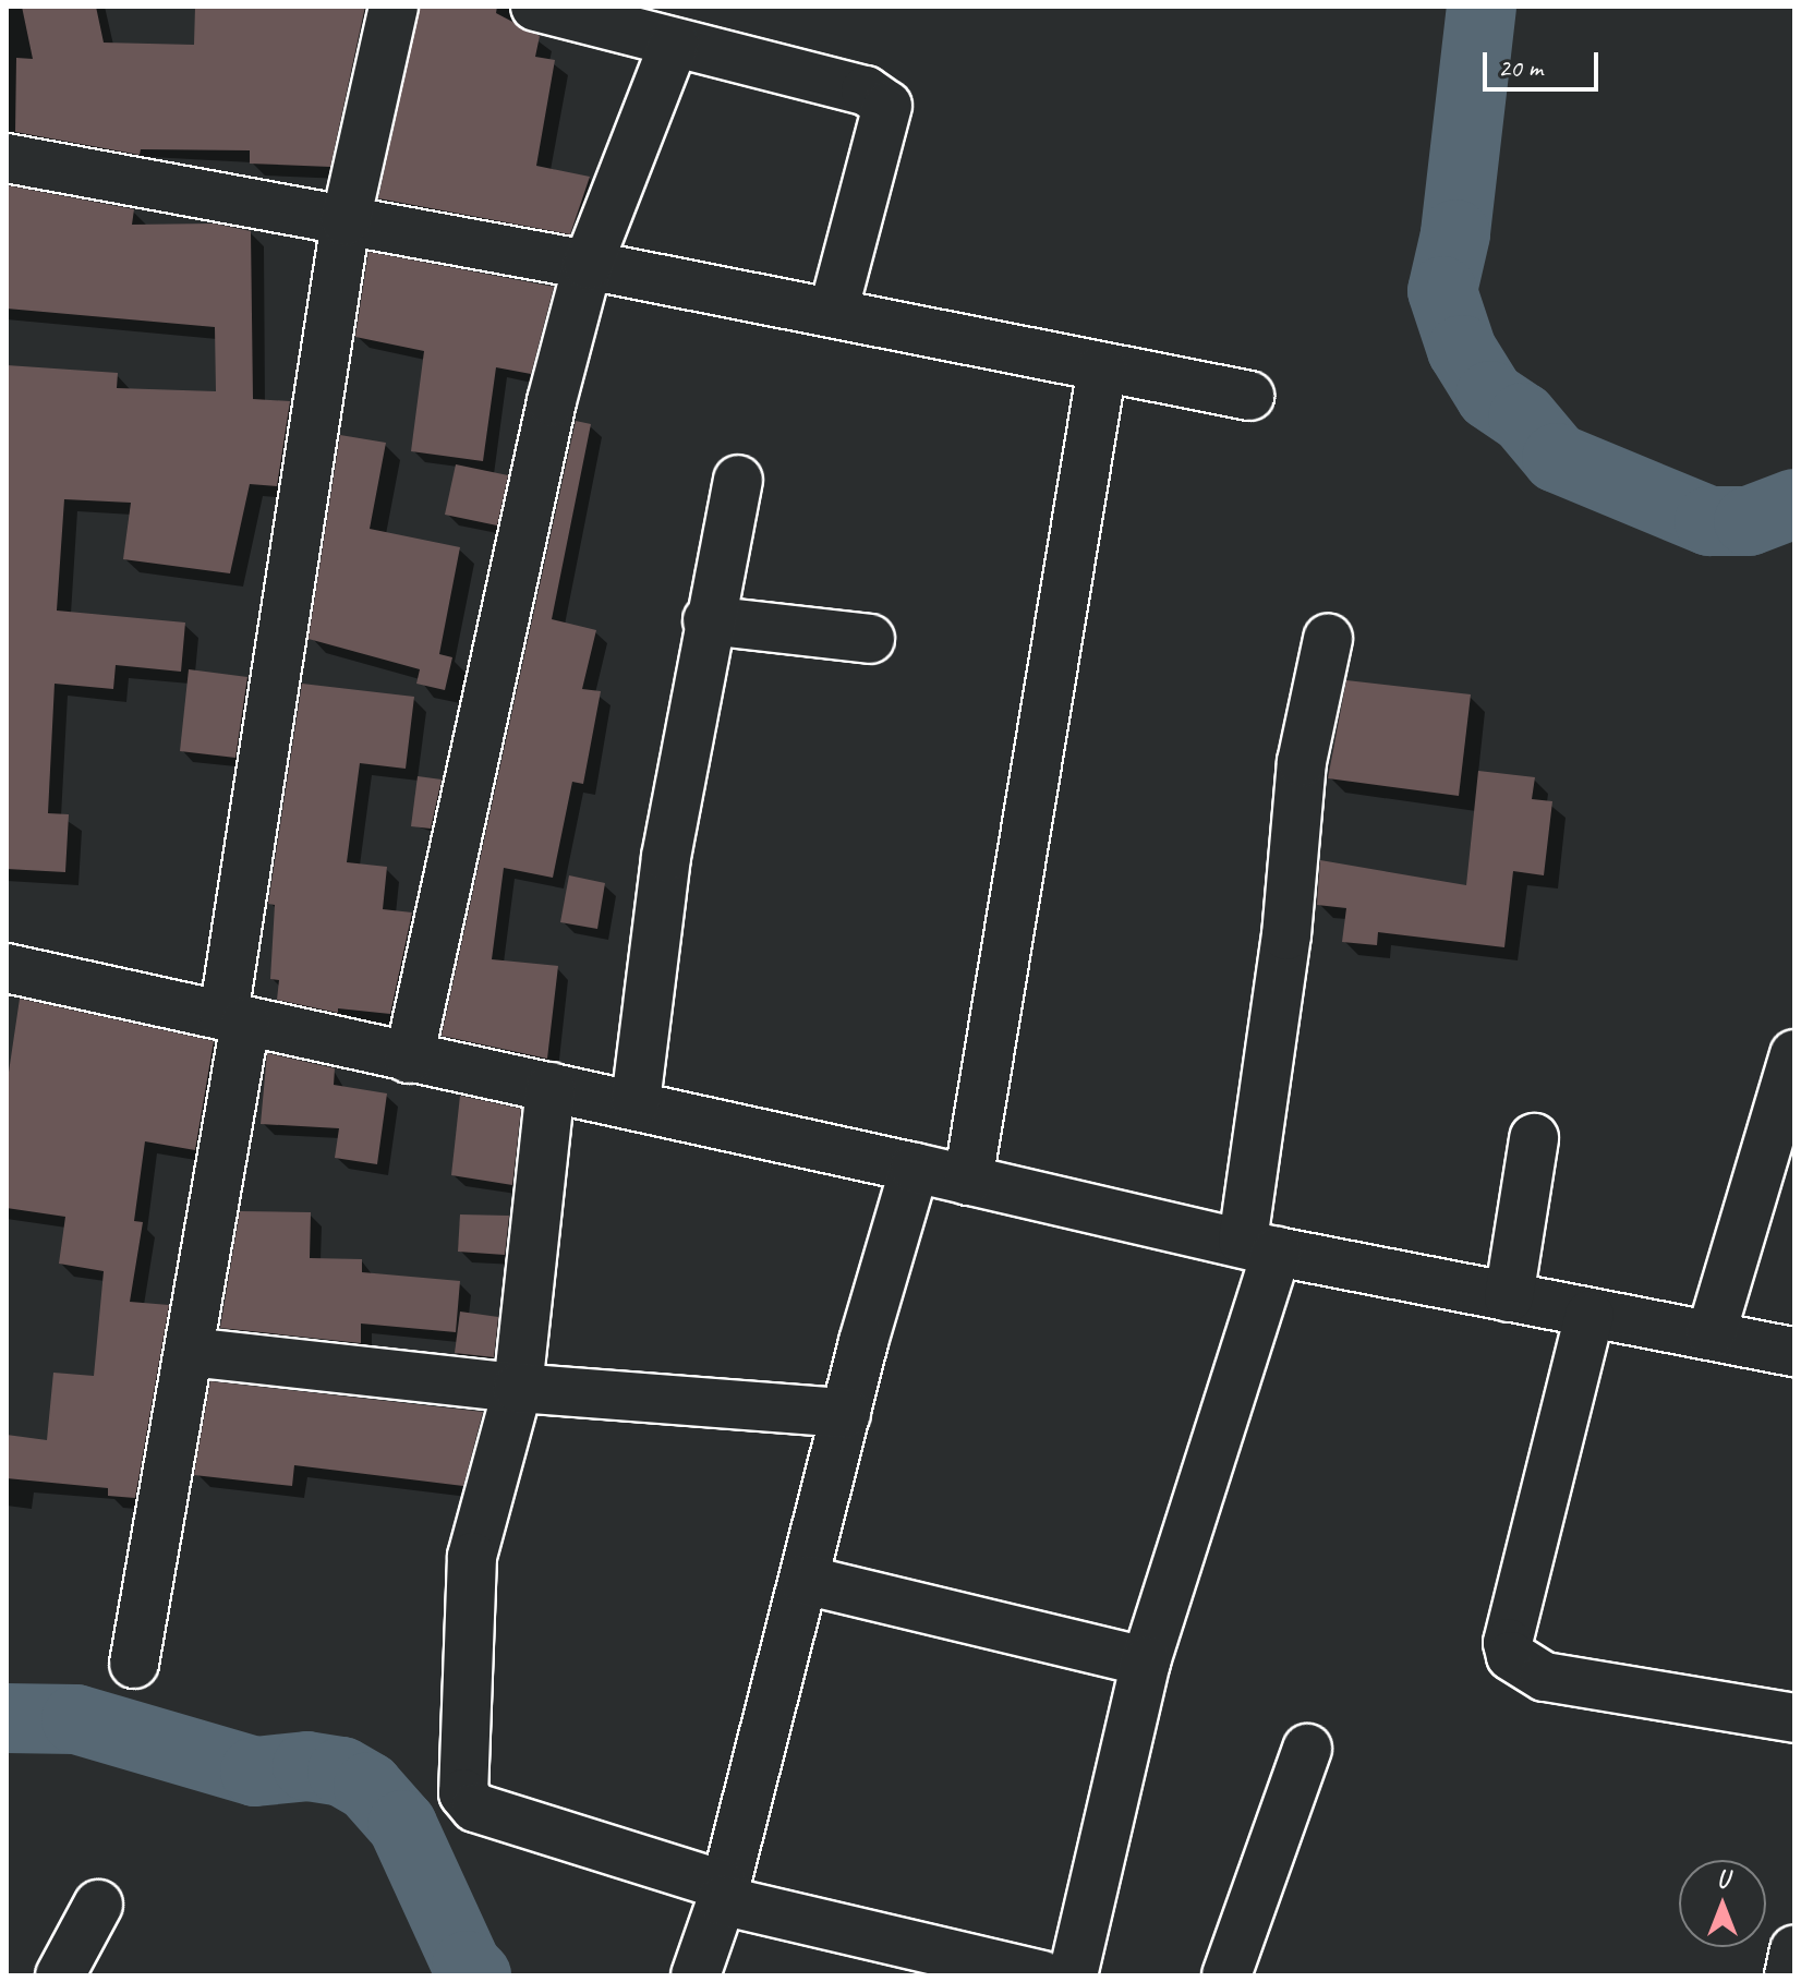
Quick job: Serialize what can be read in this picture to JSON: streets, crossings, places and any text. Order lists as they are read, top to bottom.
{
  "scale_bar": "20 m",
  "north": "top"
}
